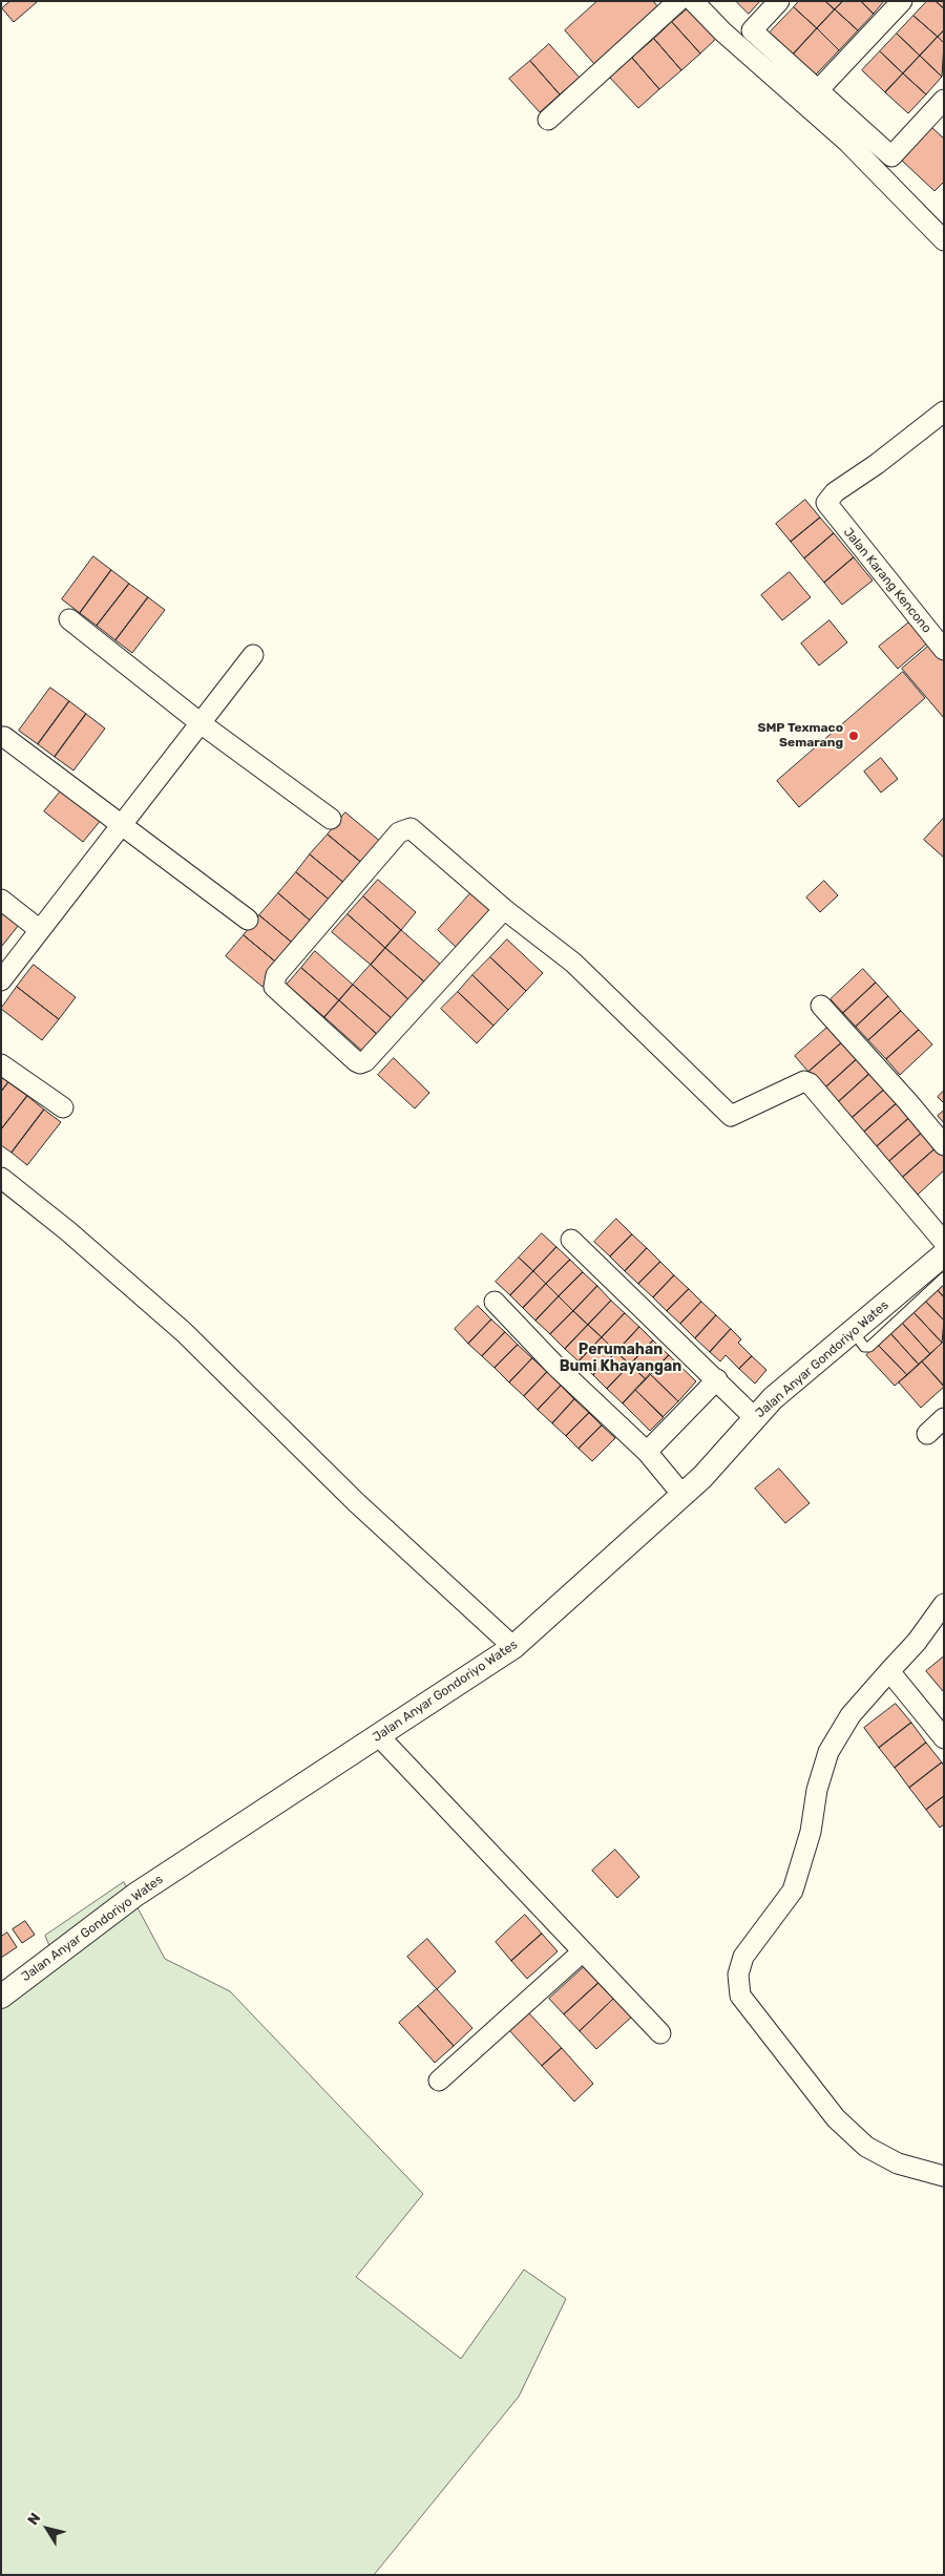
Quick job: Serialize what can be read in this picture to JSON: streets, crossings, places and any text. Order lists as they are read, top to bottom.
{
  "streets": {
    "street": ["Jalan Karang Kencono", "Jalan Anyar Gondoriyo Wates"]
  },
  "districts": ["Perumahan Bumi Khayangan"],
  "places": ["SMP Texmaco Semarang"],
  "north": "top left"
}
